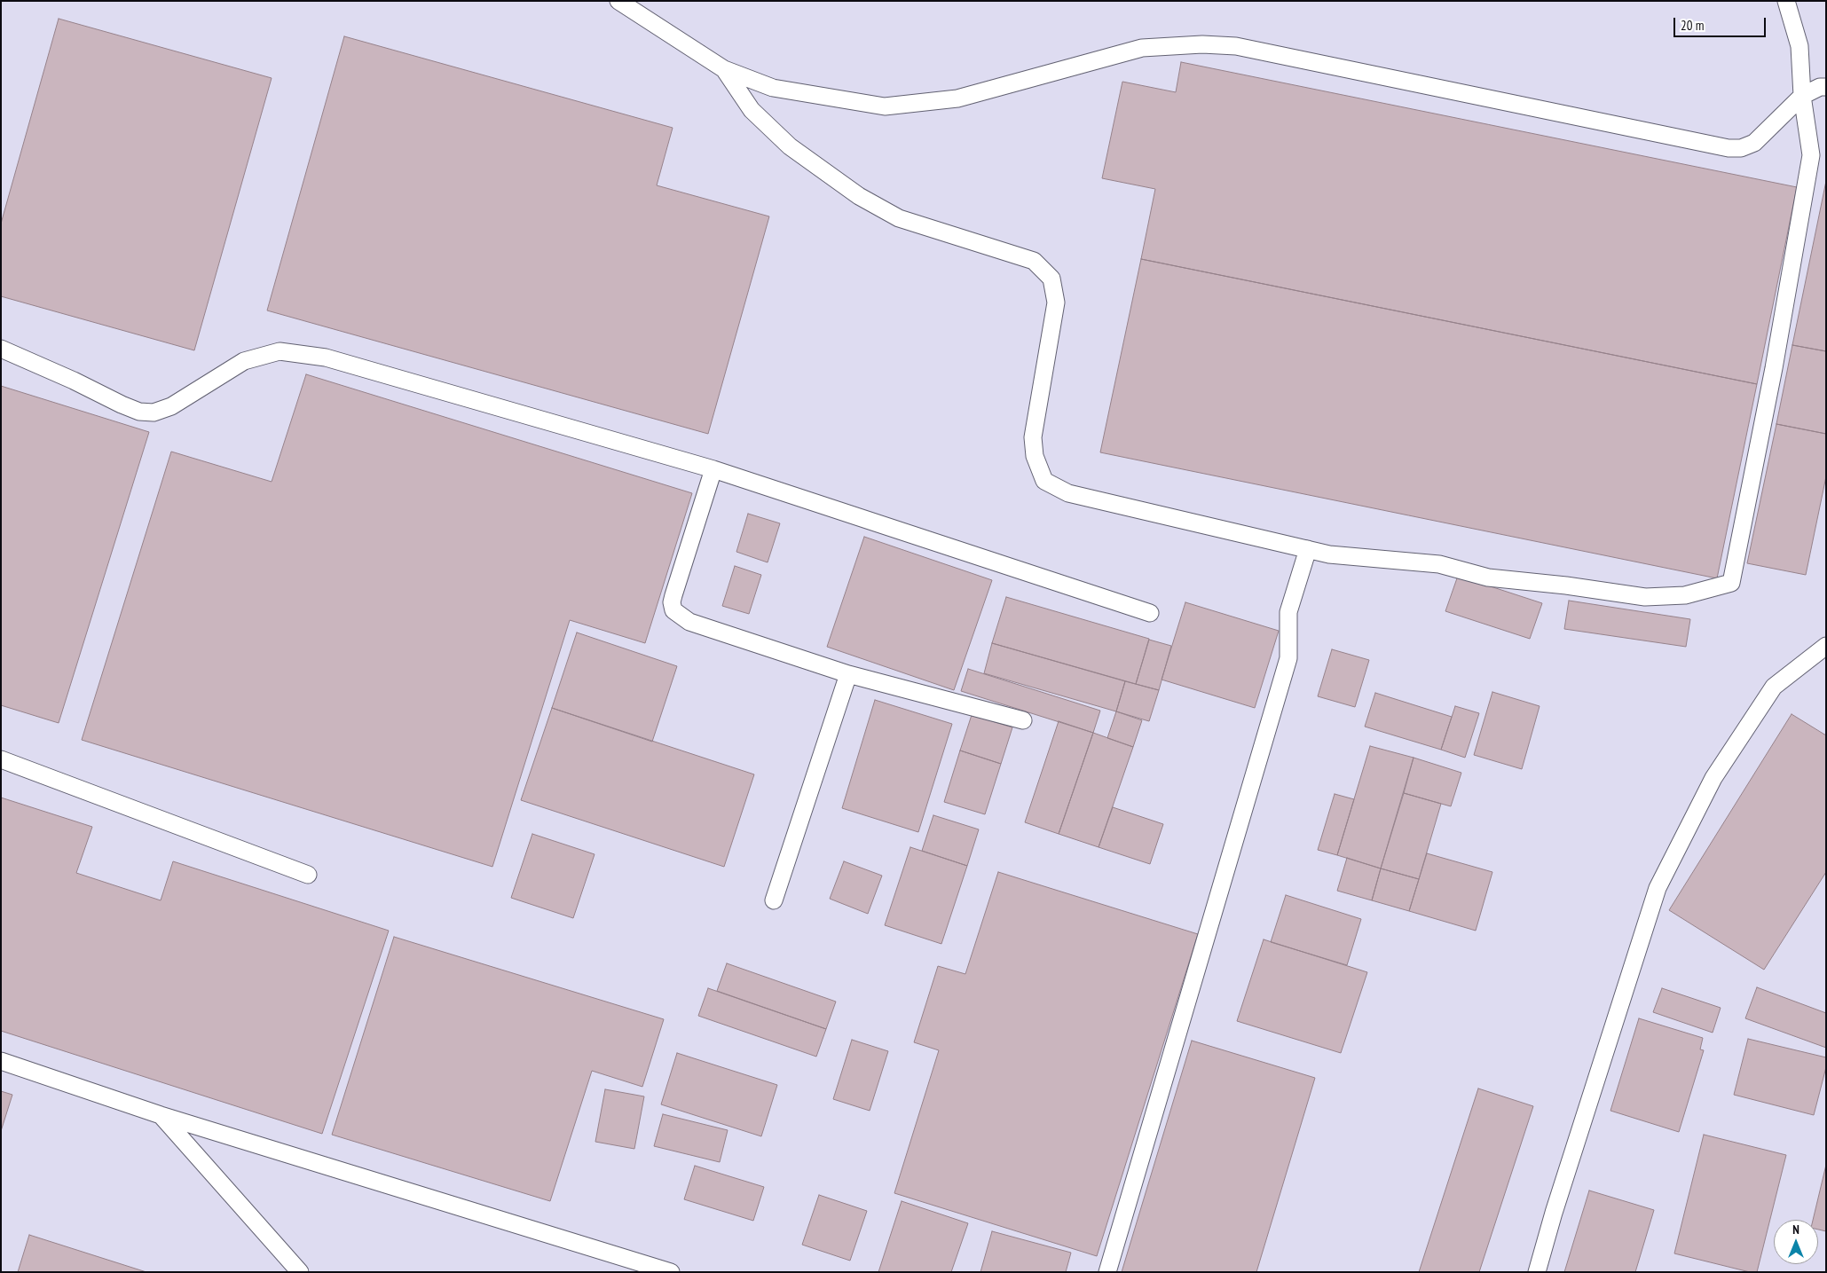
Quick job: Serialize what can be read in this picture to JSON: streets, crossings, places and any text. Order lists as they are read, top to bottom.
{
  "scale_bar": "20 m",
  "north": "top"
}
